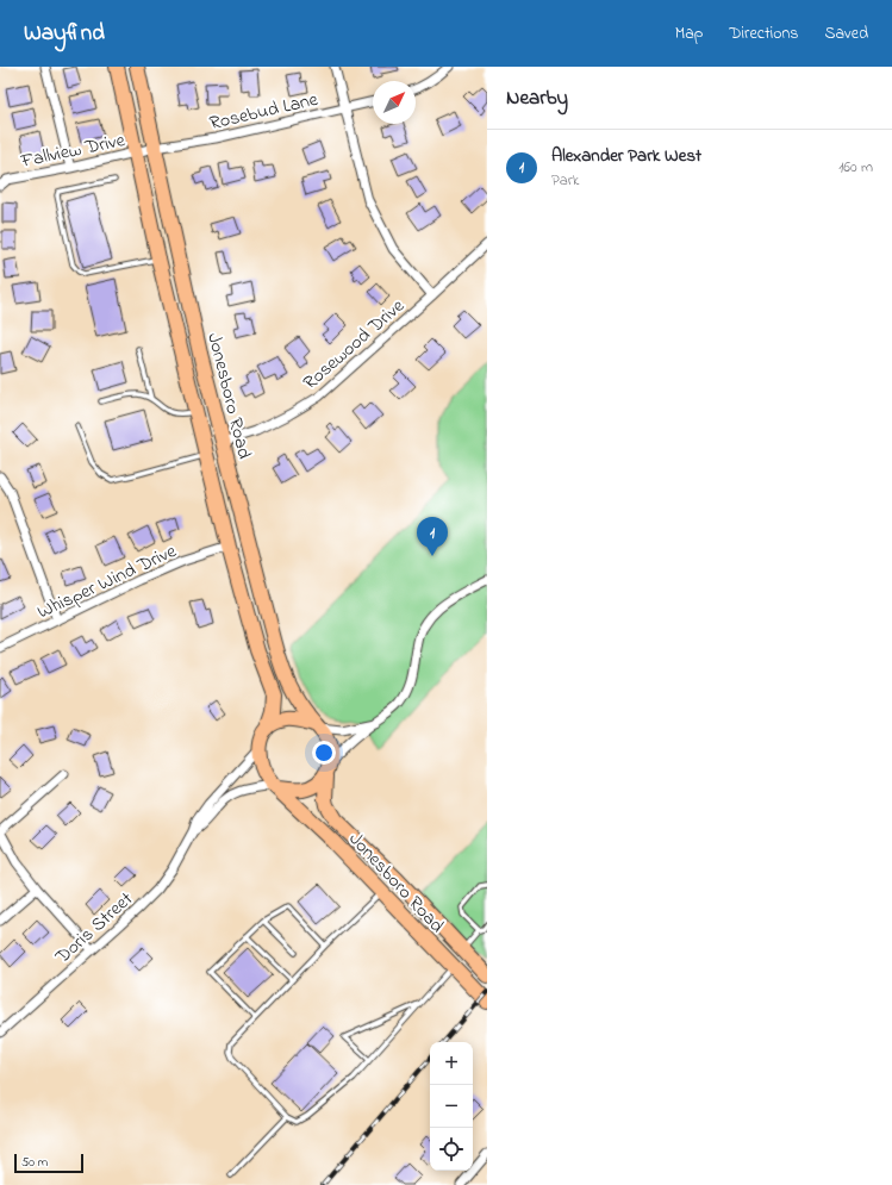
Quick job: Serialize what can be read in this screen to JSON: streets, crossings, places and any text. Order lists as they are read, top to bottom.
{
  "streets": {
    "main road": ["Jonesboro Road"],
    "street": [
      "Rosebud Lane",
      "Fallview Drive",
      "Rosewood Drive",
      "Whisper Wind Drive",
      "Doris Street"
    ]
  },
  "crossings": [
    ["Rosebud Lane", "Fallview Drive"],
    ["Rosebud Lane", "Jonesboro Road"],
    ["Fallview Drive", "Jonesboro Road"],
    ["Rosewood Drive", "Jonesboro Road"],
    ["Jonesboro Road", "Whisper Wind Drive"],
    ["Jonesboro Road", "Doris Street"]
  ],
  "scale_bar": "50 m",
  "north": "top right",
  "page": {
    "header": "Wayfind",
    "nav": ["Map", "Directions", "Saved"],
    "heading": "Nearby",
    "list": [
      {
        "mark": "1",
        "name": "Alexander Park West",
        "note": "Park",
        "value": "160 m"
      }
    ],
    "pins": "1",
    "map_buttons": ["+", "−"],
    "scale": "50 m"
  }
}
